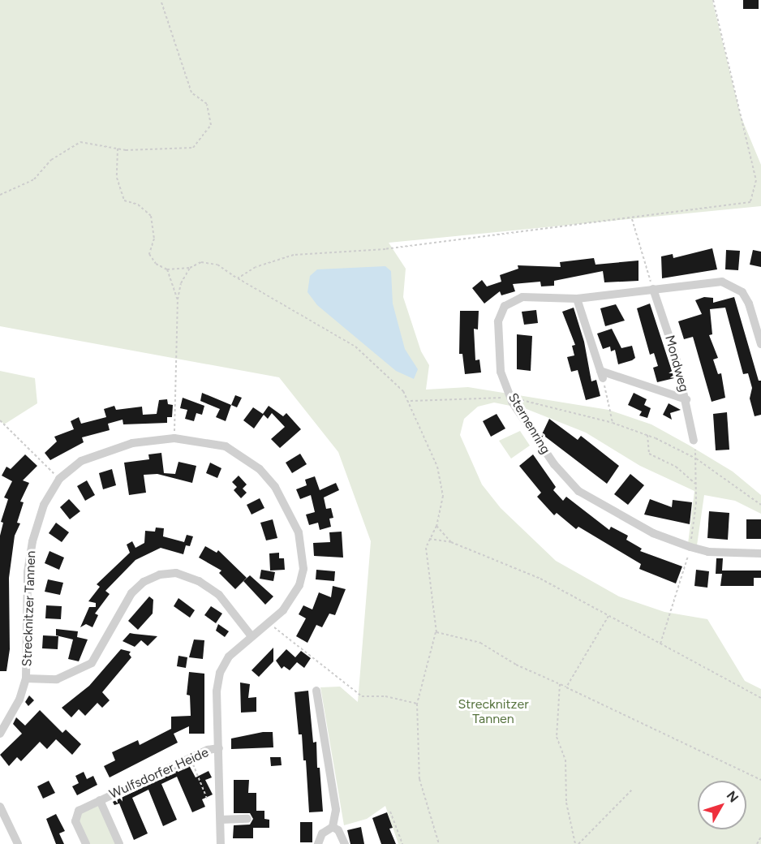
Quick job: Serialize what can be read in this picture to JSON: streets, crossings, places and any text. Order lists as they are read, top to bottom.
{
  "streets": {
    "street": [
      "Mondweg",
      "Sternenring",
      "Strecknitzer Tannen",
      "Wulfsdorfer Heide"
    ]
  },
  "crossings": [
    ["Mondweg", "Sternenring"],
    ["Strecknitzer Tannen", "Wulfsdorfer Heide"]
  ],
  "parks": ["Strecknitzer Tannen"],
  "north": "top right"
}
